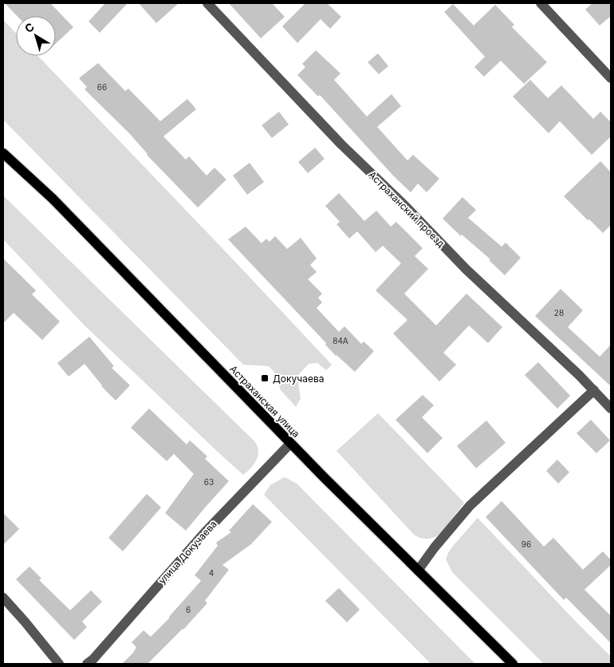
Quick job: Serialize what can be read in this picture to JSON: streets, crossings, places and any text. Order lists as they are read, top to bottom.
{
  "streets": {
    "main road": ["Астраханская улица"],
    "street": ["Астраханский проезд", "улица Докучаева"]
  },
  "crossings": [
    ["Астраханская улица", "улица Докучаева"]
  ],
  "places": {
    "transit": ["Докучаева"]
  },
  "house_numbers": [
    "66",
    "28",
    "84А",
    "63",
    "96",
    "4",
    "6"
  ],
  "north": "top left"
}
